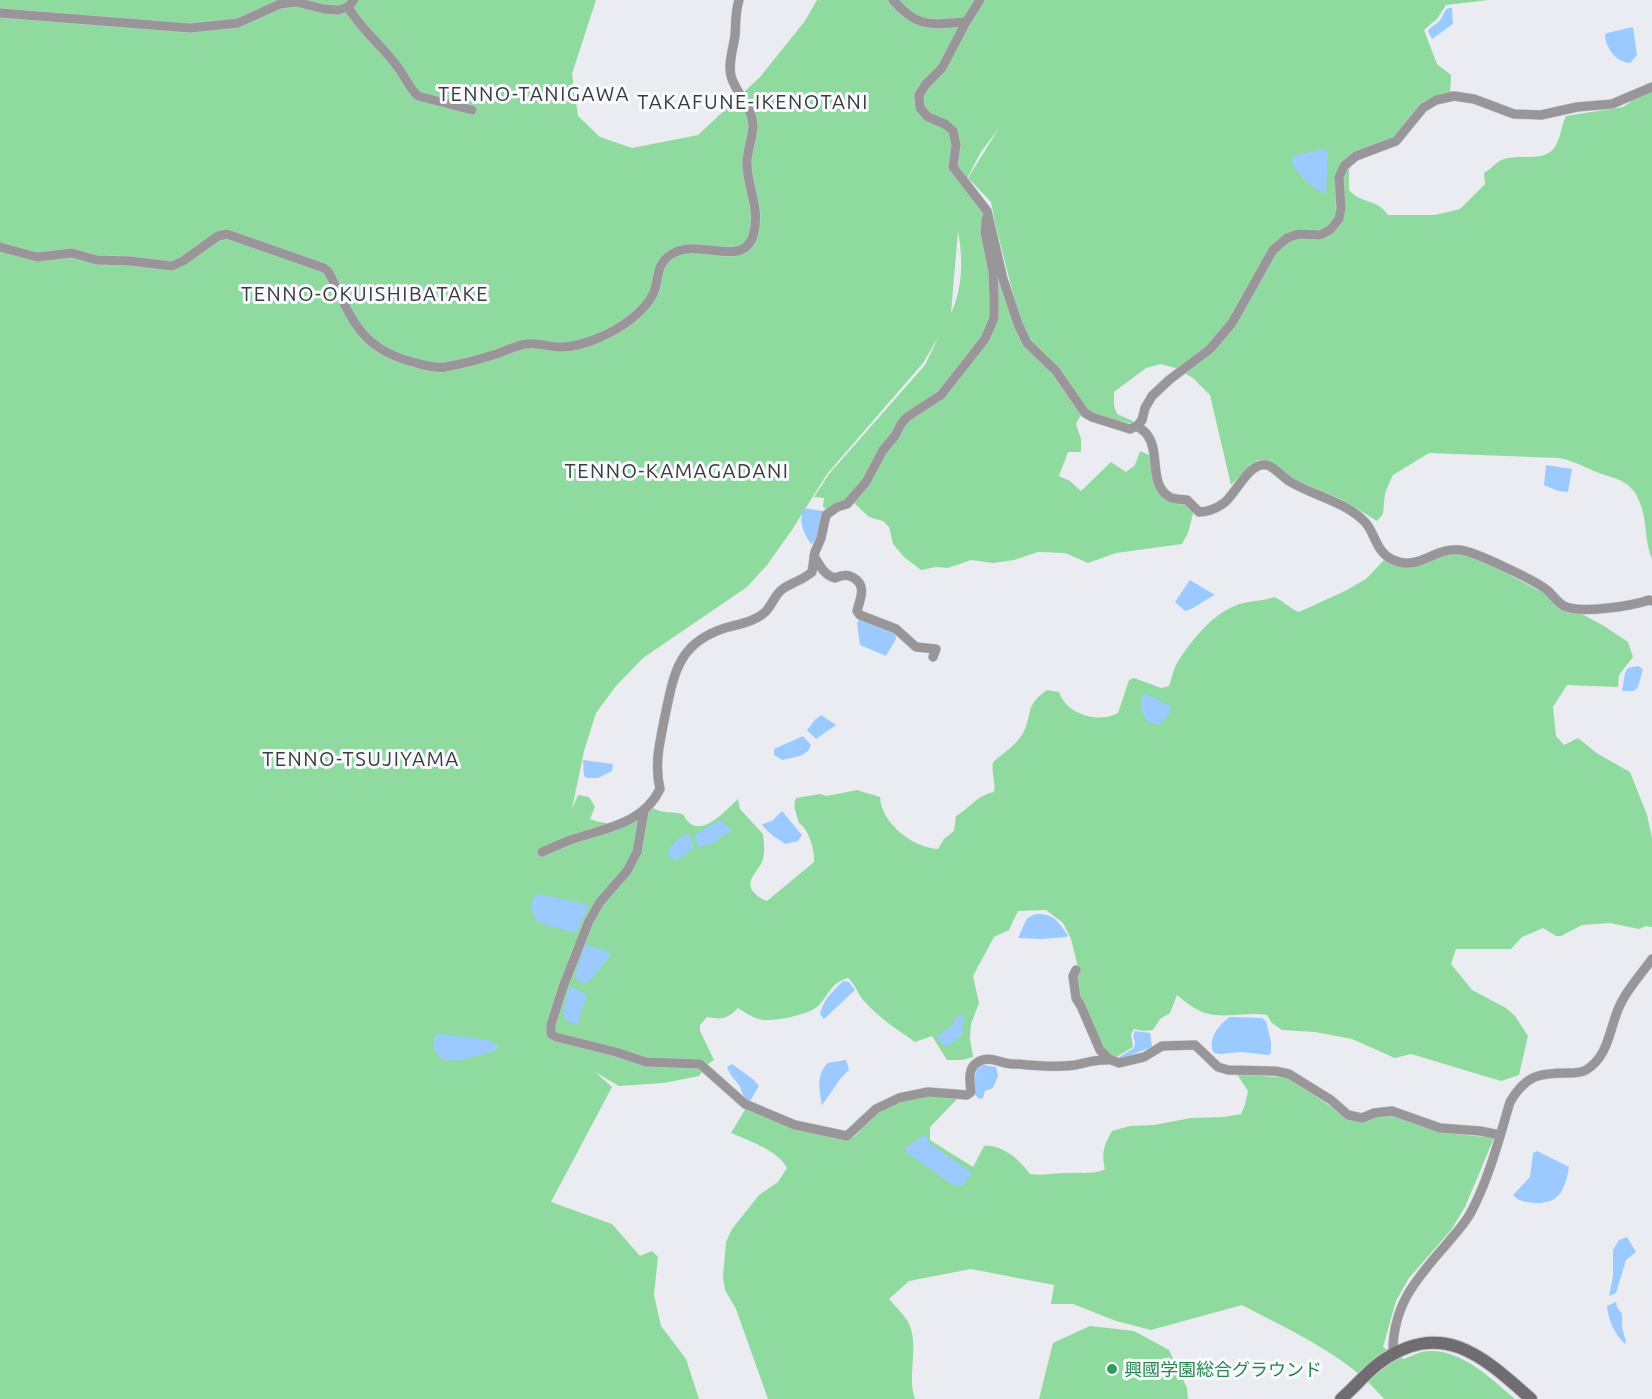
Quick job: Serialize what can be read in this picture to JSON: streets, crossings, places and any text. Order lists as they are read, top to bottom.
{
  "districts": [
    "TENNO-TANIGAWA",
    "TAKAFUNE-IKENOTANI",
    "TENNO-OKUISHIBATAKE",
    "TENNO-KAMAGADANI",
    "TENNO-TSUJIYAMA"
  ],
  "places": ["興國学園総合グラウンド"]
}
